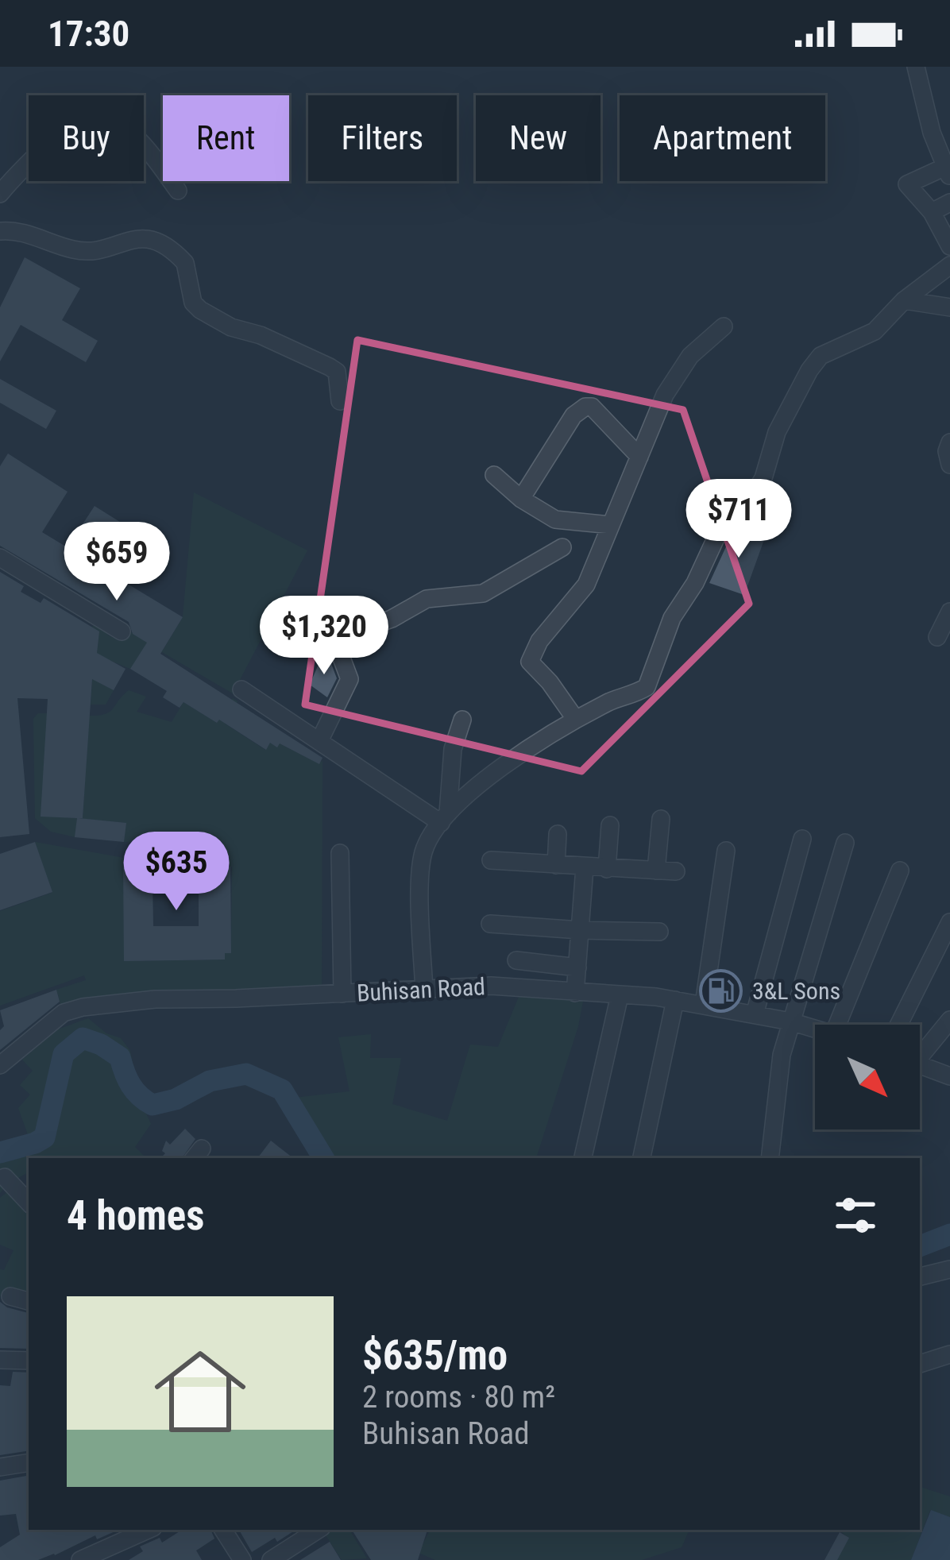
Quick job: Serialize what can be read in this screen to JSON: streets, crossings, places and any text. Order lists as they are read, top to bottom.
{
  "streets": {
    "street": ["Buhisan Road"]
  },
  "places": {
    "fuel station": ["3&L Sons"]
  },
  "north": "bottom right",
  "page": {
    "status": "17:30",
    "chip": [
      "Buy",
      "Rent",
      "Filters",
      "New",
      "Apartment"
    ],
    "price": [
      "$711",
      "$659",
      "$1,320",
      "$635"
    ],
    "heading": "4 homes",
    "list": [
      {
        "name": "$635/mo",
        "note": "2 rooms · 80 m² · Buhisan Road"
      }
    ]
  }
}
